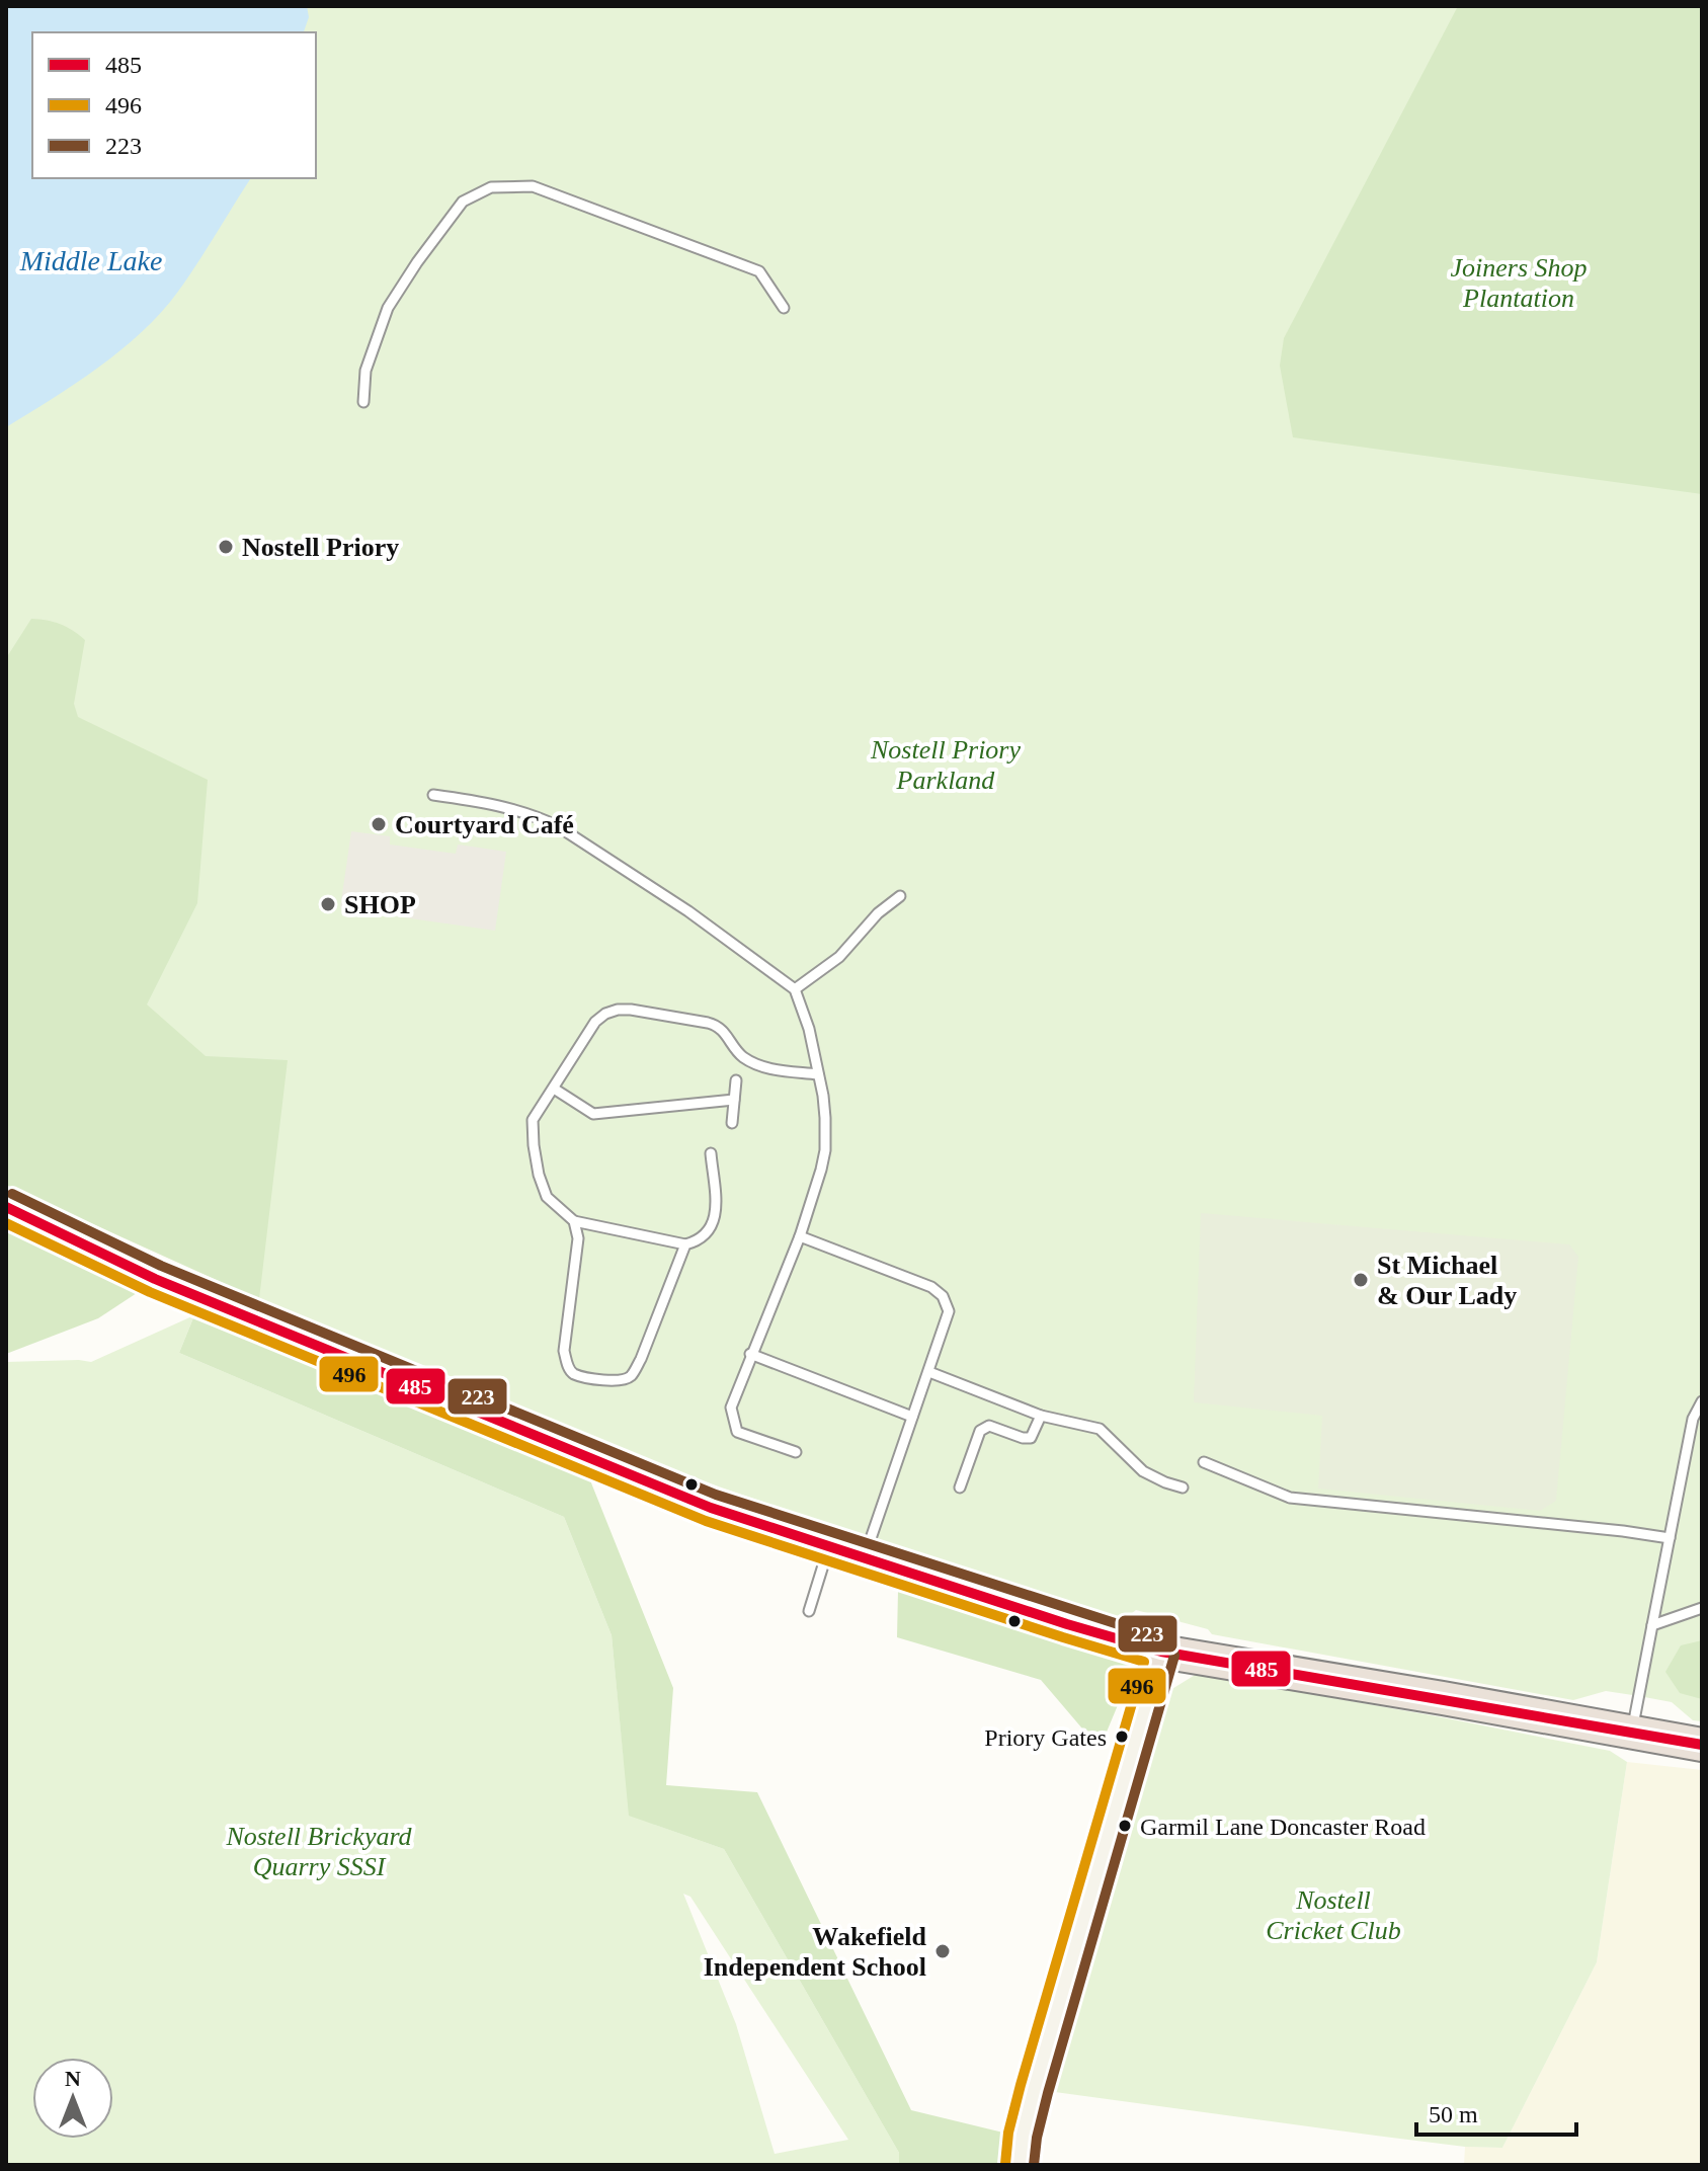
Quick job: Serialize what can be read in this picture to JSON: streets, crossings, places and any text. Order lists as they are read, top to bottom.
{
  "water": ["Middle Lake"],
  "parks": [
    "Joiners Shop Plantation",
    "Nostell Priory Parkland",
    "Nostell Brickyard Quarry SSSI",
    "Nostell Cricket Club"
  ],
  "places": [
    "Nostell Priory",
    "Courtyard Café",
    "SHOP",
    "St Michael & Our Lady",
    "Priory Gates",
    "Garmil Lane Doncaster Road",
    "Wakefield Independent School"
  ],
  "lines": ["transit line 223", "transit line 485", "transit line 496"],
  "legend": ["485", "496", "223"],
  "scale_bar": "50 m",
  "north": "top"
}
